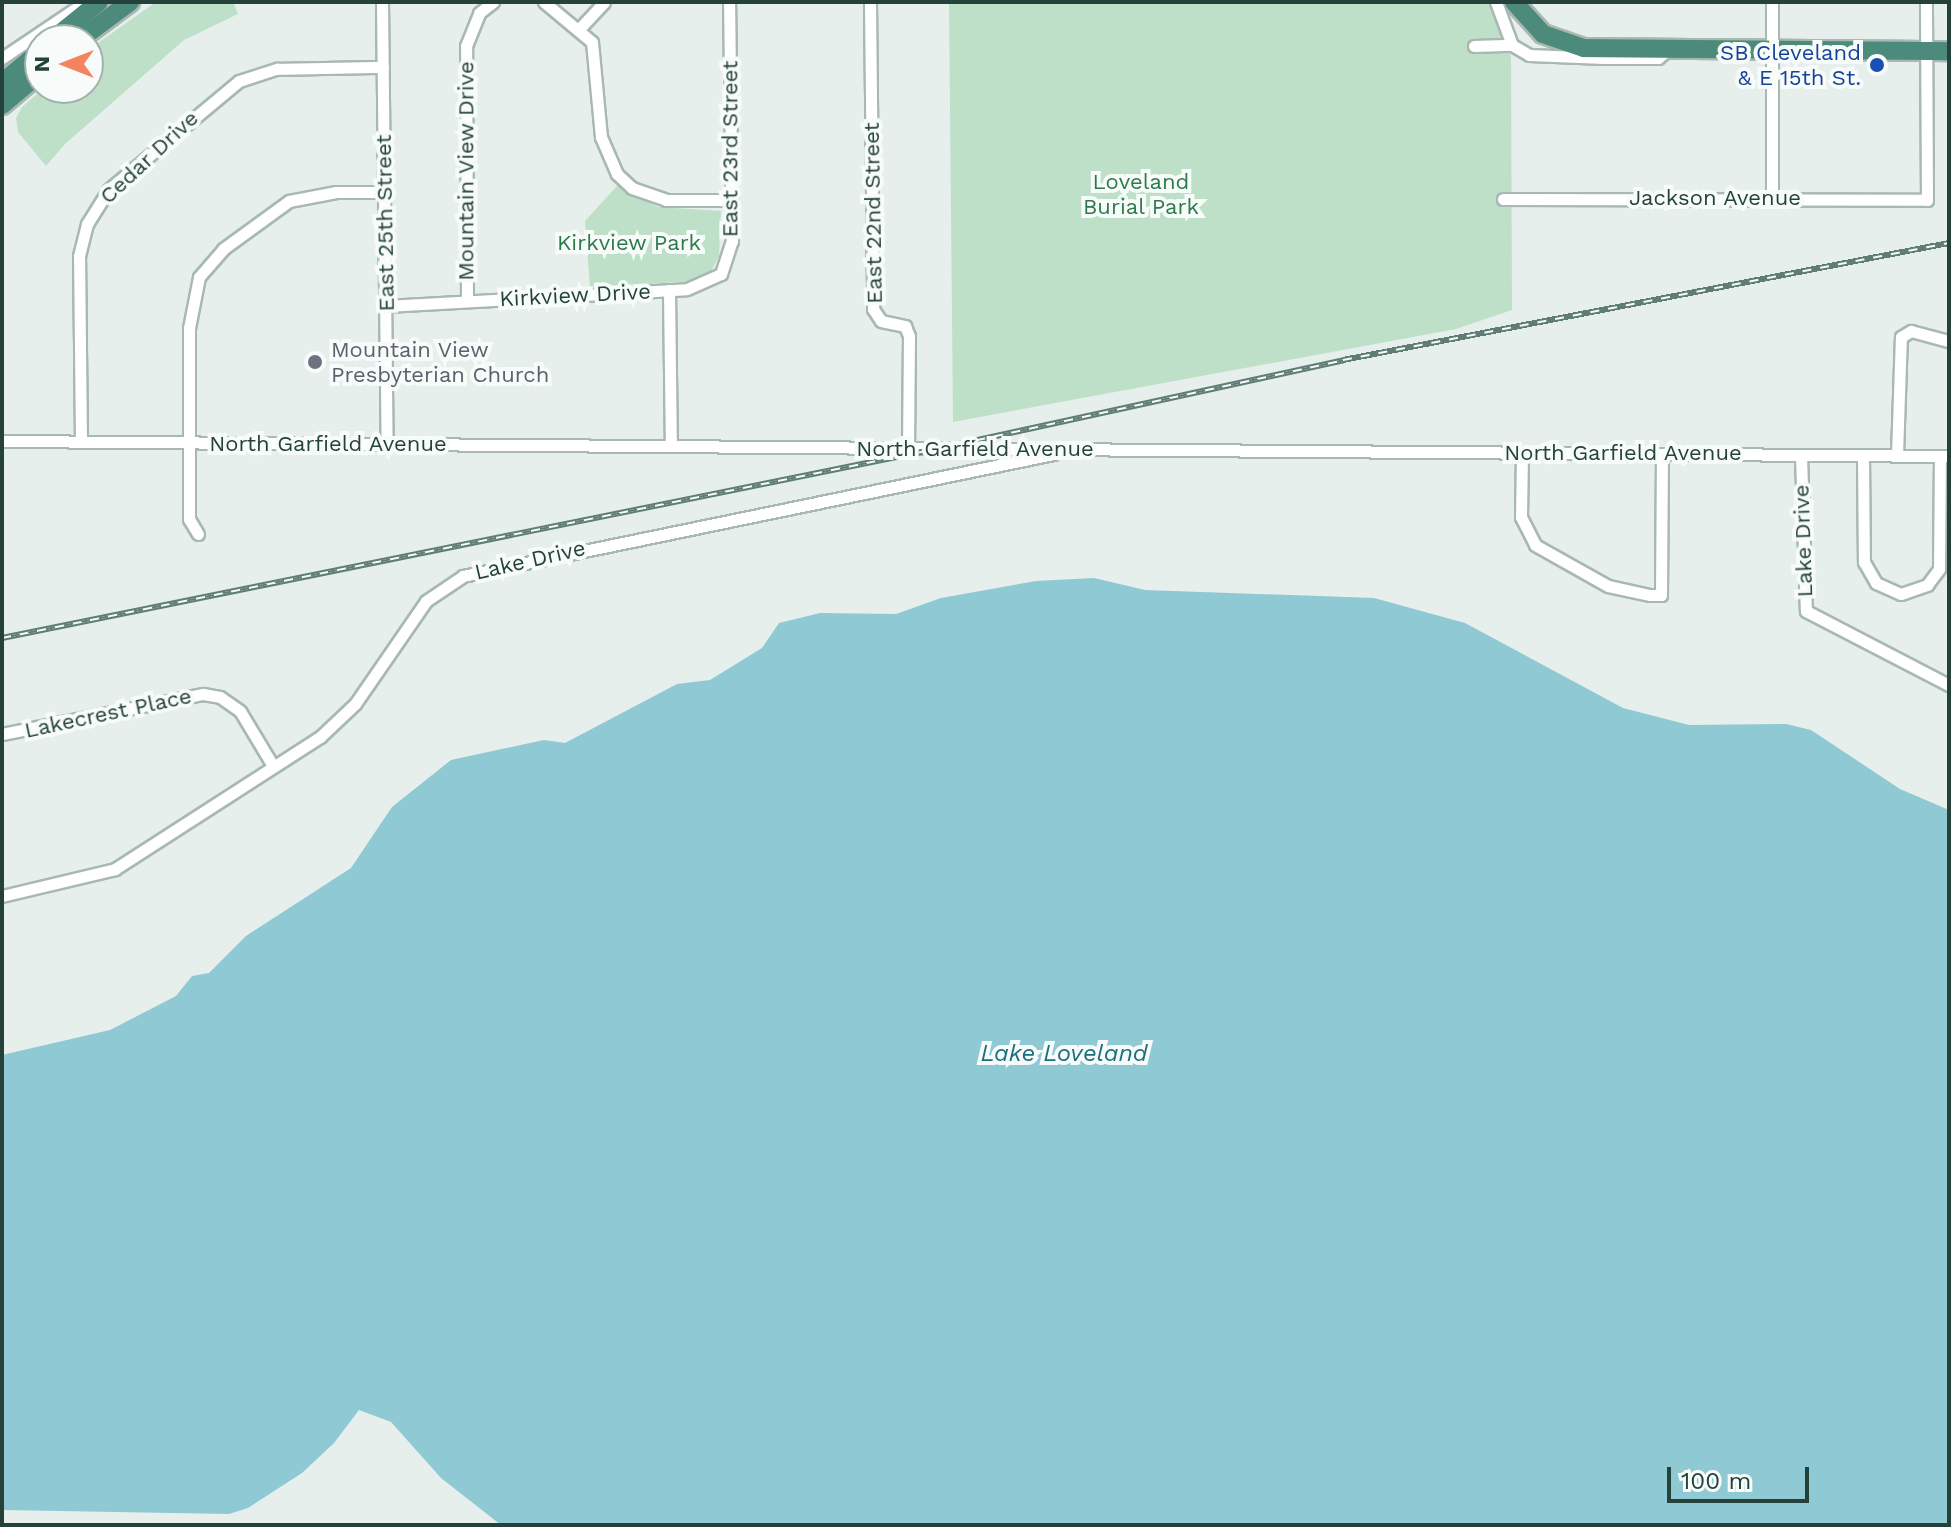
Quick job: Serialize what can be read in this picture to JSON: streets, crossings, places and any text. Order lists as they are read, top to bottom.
{
  "streets": {
    "street": [
      "East 23rd Street",
      "Cedar Drive",
      "Mountain View Drive",
      "Jackson Avenue",
      "East 22nd Street",
      "East 25th Street",
      "Kirkview Drive",
      "North Garfield Avenue",
      "Lake Drive",
      "Lakecrest Place"
    ]
  },
  "crossings": [
    ["East 23rd Street", "Kirkview Drive"],
    ["Cedar Drive", "East 25th Street"],
    ["Cedar Drive", "North Garfield Avenue"],
    ["Mountain View Drive", "Kirkview Drive"],
    ["East 22nd Street", "North Garfield Avenue"],
    ["East 25th Street", "Kirkview Drive"],
    ["East 25th Street", "North Garfield Avenue"],
    ["North Garfield Avenue", "Lake Drive"],
    ["Lake Drive", "Lakecrest Place"]
  ],
  "water": ["Lake Loveland"],
  "parks": ["Loveland Burial Park", "Kirkview Park"],
  "places": ["SB Cleveland & E 15th St.", "Mountain View Presbyterian Church"],
  "scale_bar": "100 m",
  "north": "left"
}
